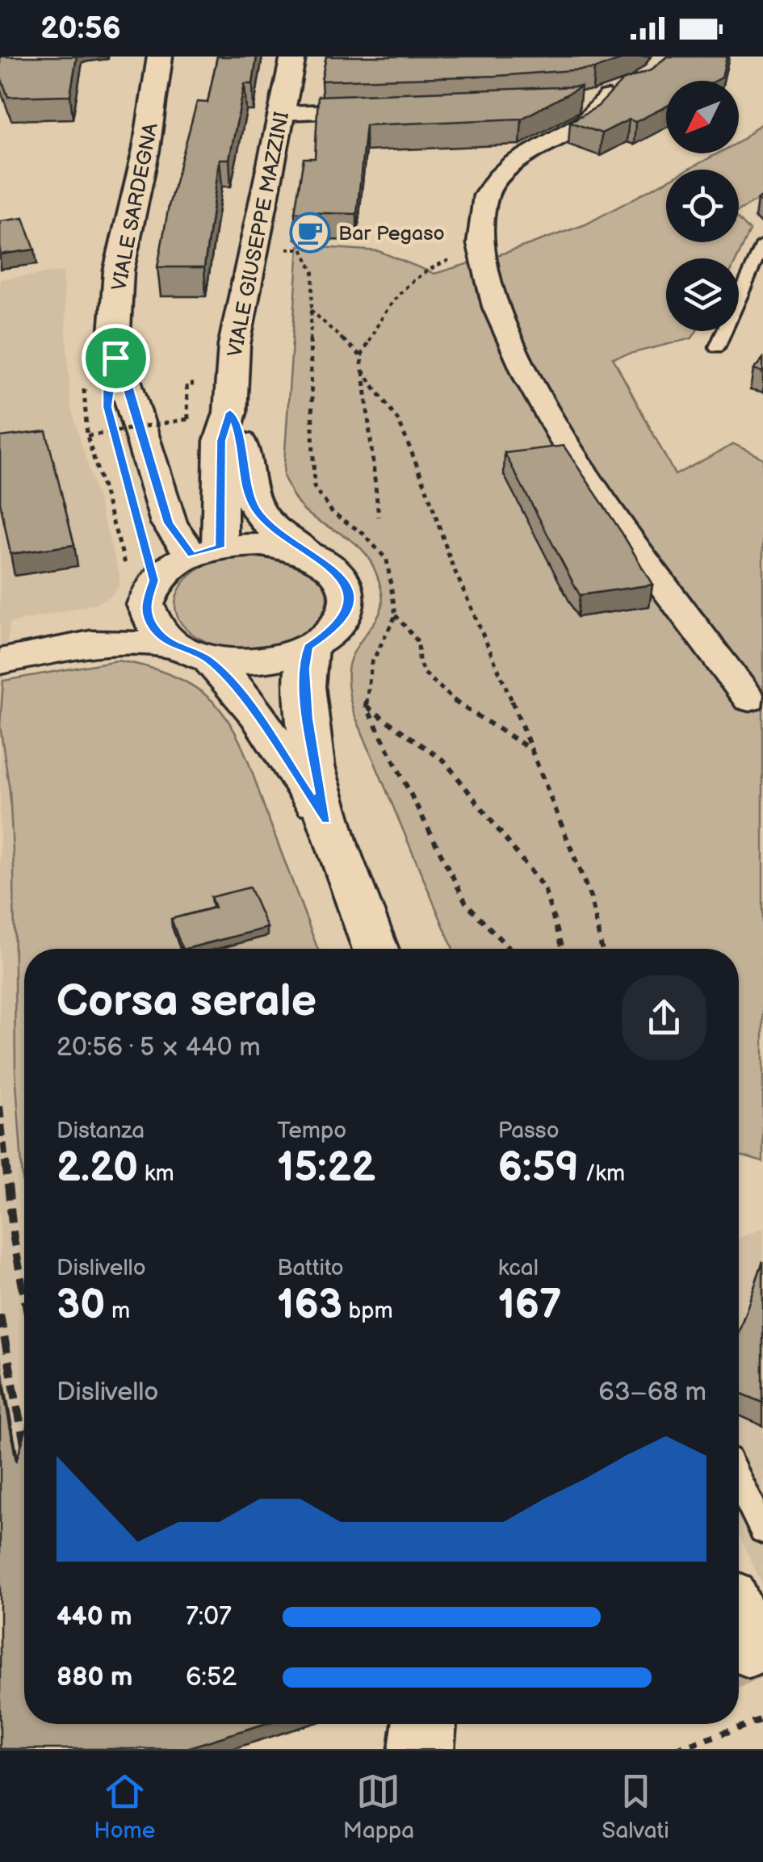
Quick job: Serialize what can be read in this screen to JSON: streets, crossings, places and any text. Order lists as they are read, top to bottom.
{
  "streets": {
    "main road": ["VIALE SARDEGNA", "VIALE GIUSEPPE MAZZINI"]
  },
  "crossings": [
    ["VIALE SARDEGNA", "VIALE GIUSEPPE MAZZINI"]
  ],
  "places": {
    "cafe": ["Bar Pegaso"]
  },
  "north": "bottom left",
  "page": {
    "status": "20:56",
    "heading": ["Corsa serale", "20:56 · 5 × 440 m"],
    "stats": [
      ["Distanza", "2.20 km"],
      ["Tempo", "15:22"],
      ["Passo", "6:59 /km"],
      ["Dislivello", "30 m"],
      ["Battito", "163 bpm"],
      ["kcal", "167"]
    ],
    "chart": ["Dislivello", "63–68 m"],
    "list": [
      {
        "name": "440 m",
        "note": "7:07"
      },
      {
        "name": "880 m",
        "note": "6:52"
      }
    ],
    "tabs": ["Home", "Mappa", "Salvati"]
  }
}
